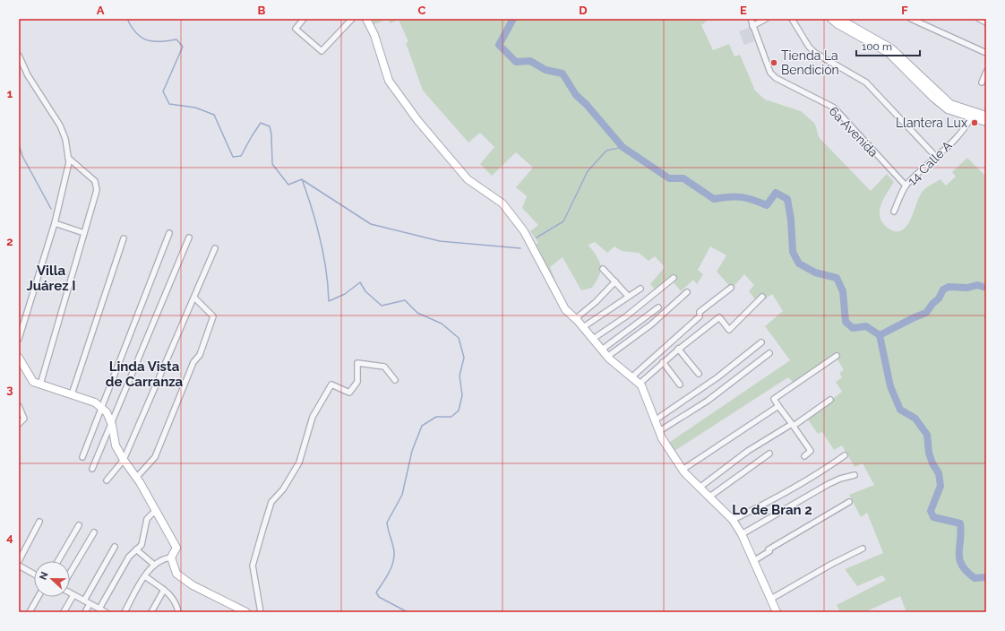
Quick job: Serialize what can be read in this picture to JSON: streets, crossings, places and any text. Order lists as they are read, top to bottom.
{
  "streets": {
    "street": ["6a Avenida", "14 Calle A"]
  },
  "crossings": [
    ["6a Avenida", "14 Calle A"]
  ],
  "districts": ["Villa Juárez I", "Linda Vista de Carranza", "Lo de Bran 2"],
  "places": ["Tienda La Bendición", "Llantera Lux"],
  "scale_bar": "100 m",
  "north": "left",
  "grid": {
    "columns": [
      "A",
      "B",
      "C",
      "D",
      "E",
      "F"
    ],
    "rows": [
      "1",
      "2",
      "3",
      "4"
    ]
  }
}
